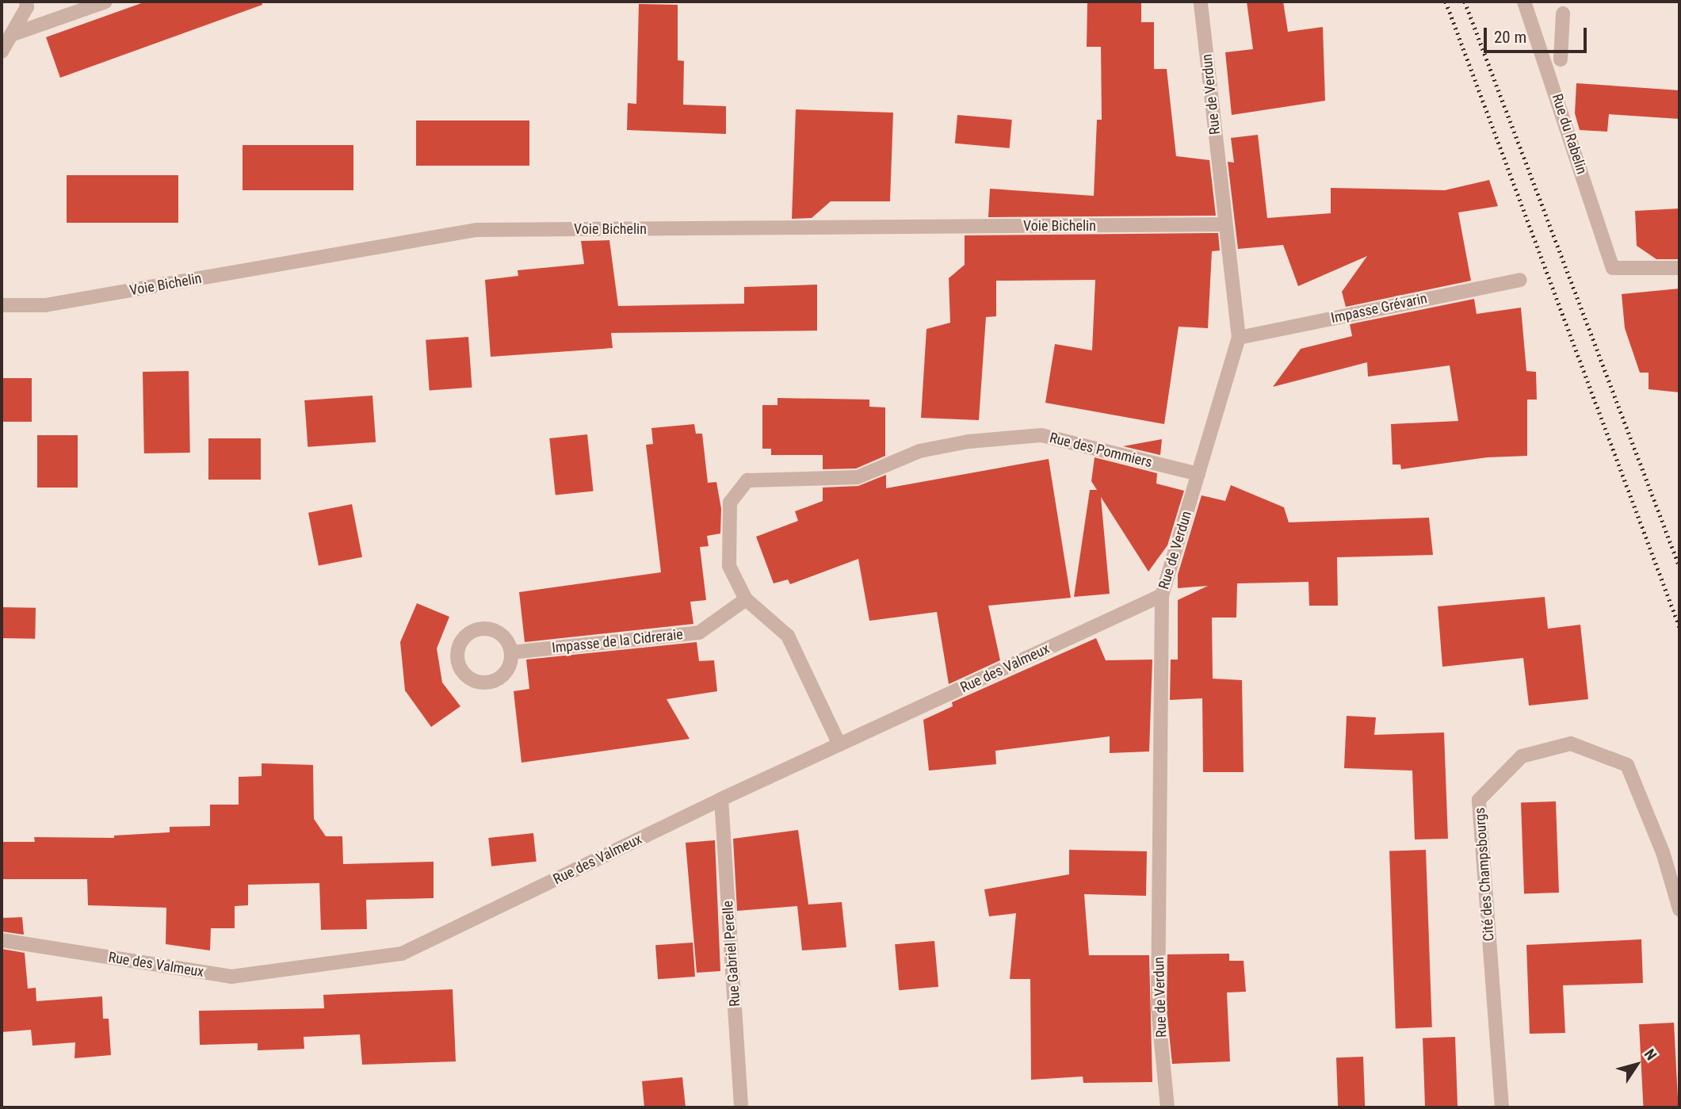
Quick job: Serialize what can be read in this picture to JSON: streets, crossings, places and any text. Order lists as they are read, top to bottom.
{
  "streets": {
    "street": [
      "Rue de Verdun",
      "Rue du Rabelin",
      "Voie Bichelin",
      "Impasse Grévarin",
      "Rue des Pommiers",
      "Impasse de la Cidreraie",
      "Rue des Valmeux",
      "Cité des Champsbourgs",
      "Rue Gabriel Perelle"
    ]
  },
  "crossings": [
    ["Rue de Verdun", "Voie Bichelin"],
    ["Rue de Verdun", "Impasse Grévarin"],
    ["Rue de Verdun", "Rue des Pommiers"],
    ["Rue de Verdun", "Rue des Valmeux"],
    ["Rue des Pommiers", "Impasse de la Cidreraie"],
    ["Rue des Pommiers", "Rue des Valmeux"],
    ["Rue des Valmeux", "Rue Gabriel Perelle"]
  ],
  "scale_bar": "20 m",
  "north": "top right"
}
